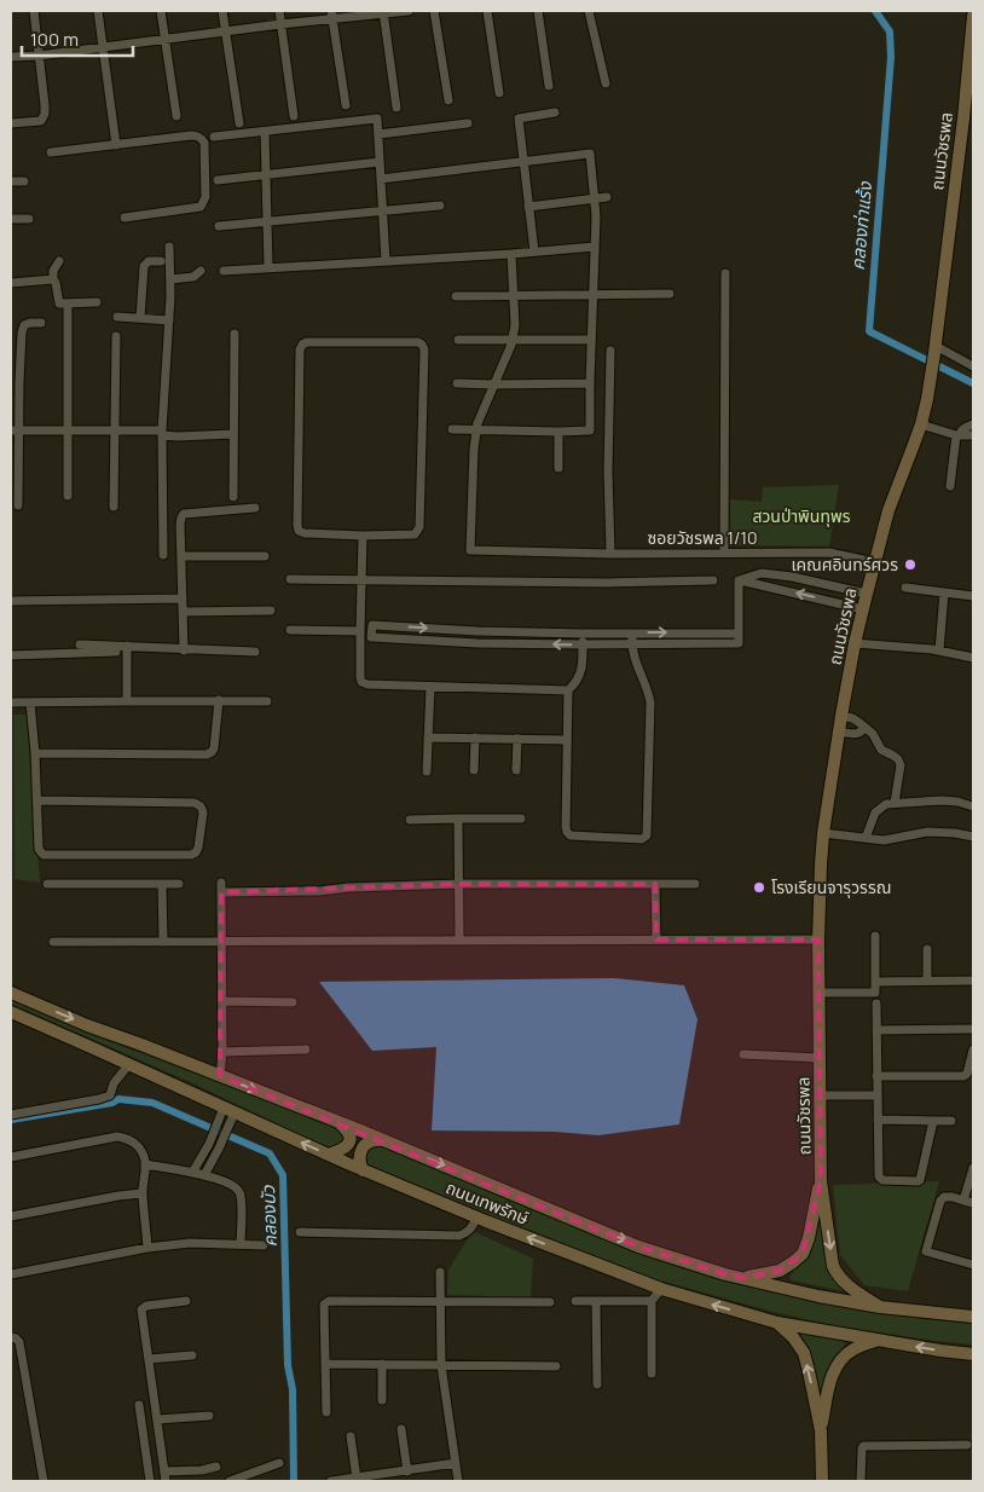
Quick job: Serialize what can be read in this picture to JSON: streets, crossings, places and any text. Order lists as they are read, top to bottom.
{
  "streets": {
    "main road": ["ถนนวัชรพล", "ถนนเทพรักษ์"],
    "street": ["ซอยวัชรพล 1/10"]
  },
  "crossings": [
    ["ถนนวัชรพล", "ซอยวัชรพล 1/10"],
    ["ถนนวัชรพล", "ถนนเทพรักษ์"]
  ],
  "water": ["คลองท่าแร้ง", "คลองบัว"],
  "parks": ["สวนป่าพินทุพร"],
  "places": ["เคณศอินทร์ศวร", "โรงเรียนจารุวรรณ"],
  "scale_bar": "100 m"
}
